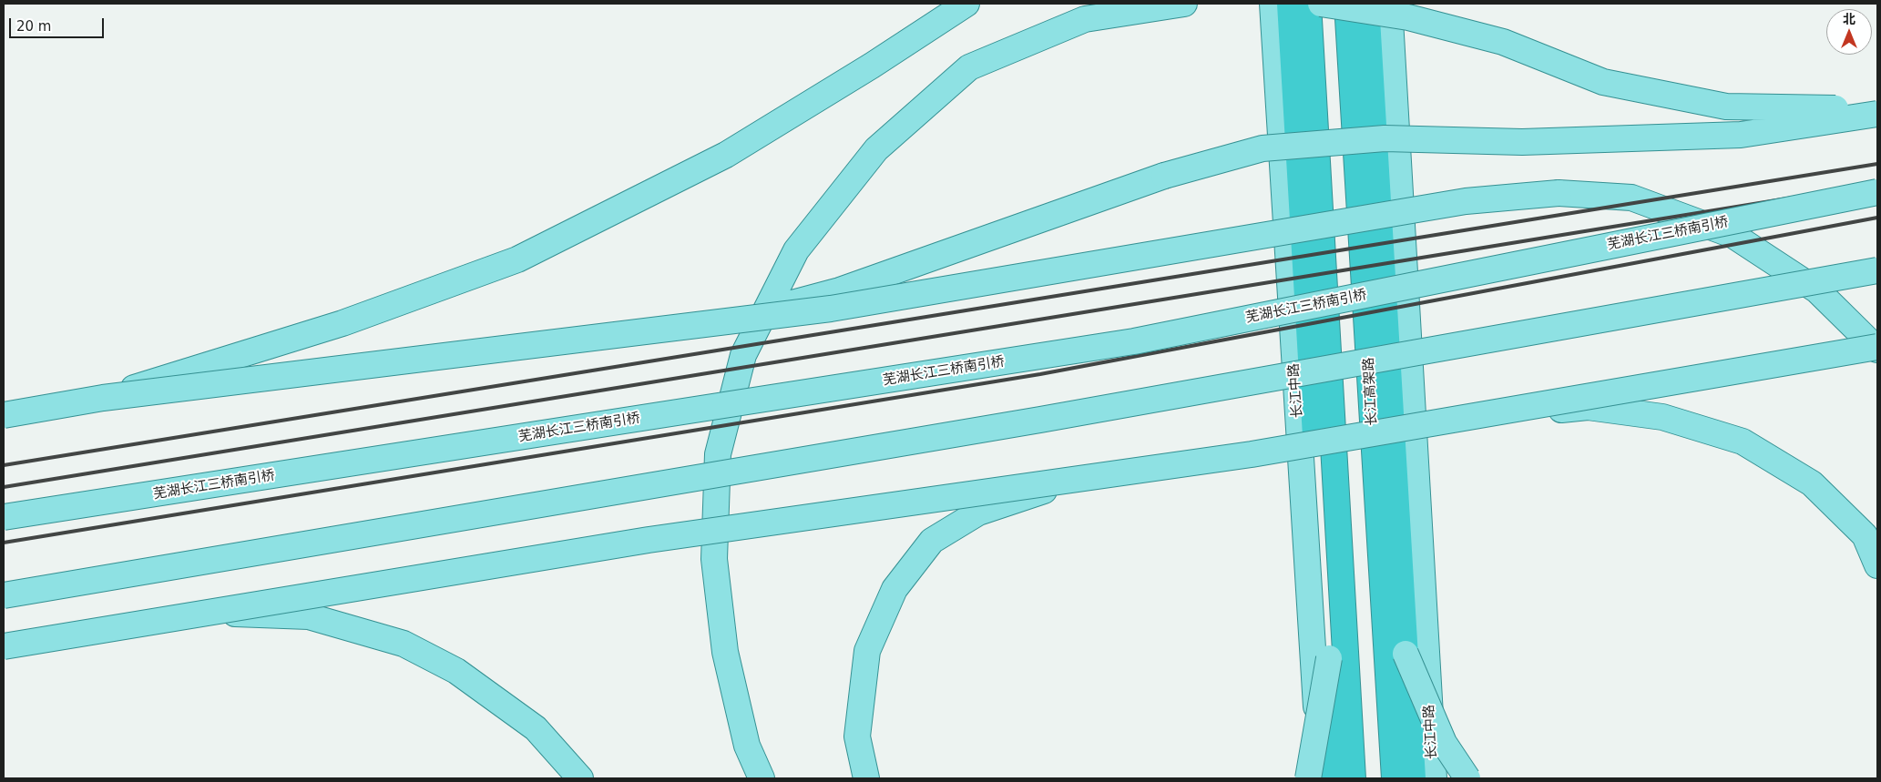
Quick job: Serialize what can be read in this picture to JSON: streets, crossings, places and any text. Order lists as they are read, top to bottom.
{
  "streets": {
    "highway": ["长江高架路"],
    "main road": ["芜湖长江三桥南引桥", "长江中路"]
  },
  "scale_bar": "20 m",
  "north": "top"
}
